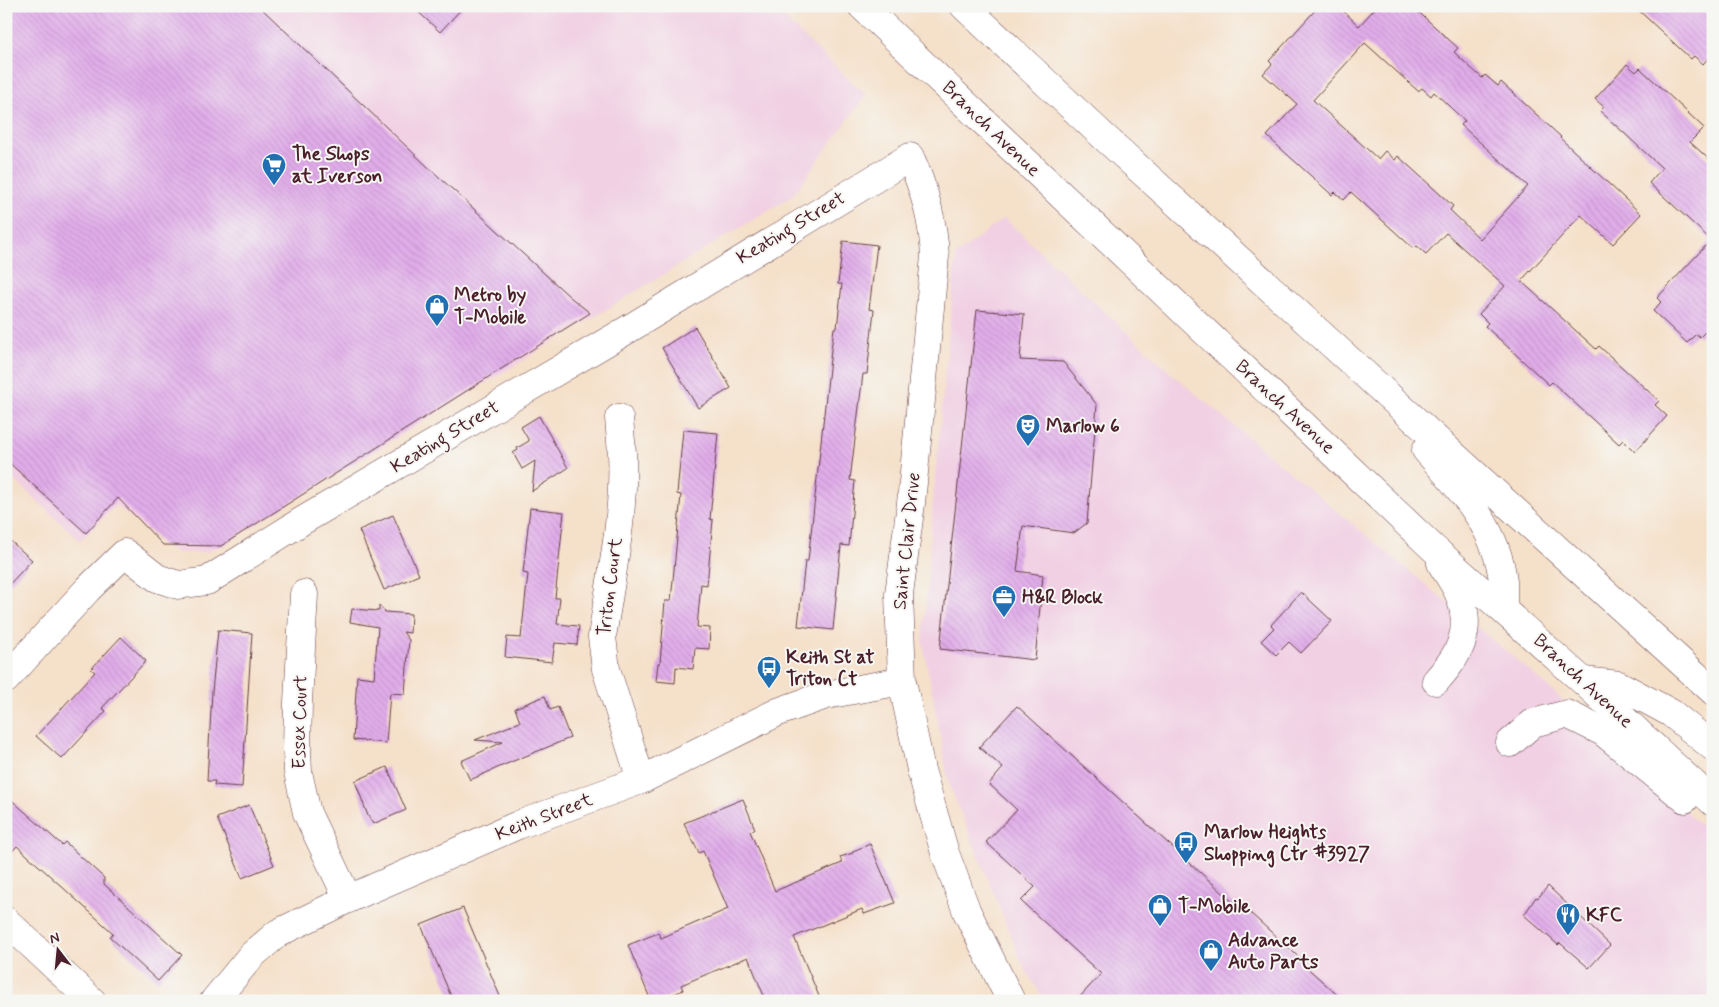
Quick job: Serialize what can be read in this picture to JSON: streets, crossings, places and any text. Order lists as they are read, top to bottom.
{
  "streets": {
    "main road": [
      "Branch Avenue",
      "Keating Street",
      "Saint Clair Drive",
      "Triton Court",
      "Essex Court",
      "Keith Street"
    ]
  },
  "crossings": [
    ["Keating Street", "Saint Clair Drive"],
    ["Saint Clair Drive", "Keith Street"],
    ["Triton Court", "Keith Street"],
    ["Essex Court", "Keith Street"]
  ],
  "places": {
    "supermarket": ["The Shops at Iverson"],
    "shop": ["Metro by T-Mobile", "T-Mobile", "Advance Auto Parts"],
    "theatre": ["Marlow 6"],
    "office": ["H&R Block"],
    "bus stop": ["Keith St at Triton Ct", "Marlow Heights Shopping Ctr #3927"],
    "restaurant": ["KFC"]
  },
  "north": "top"
}
